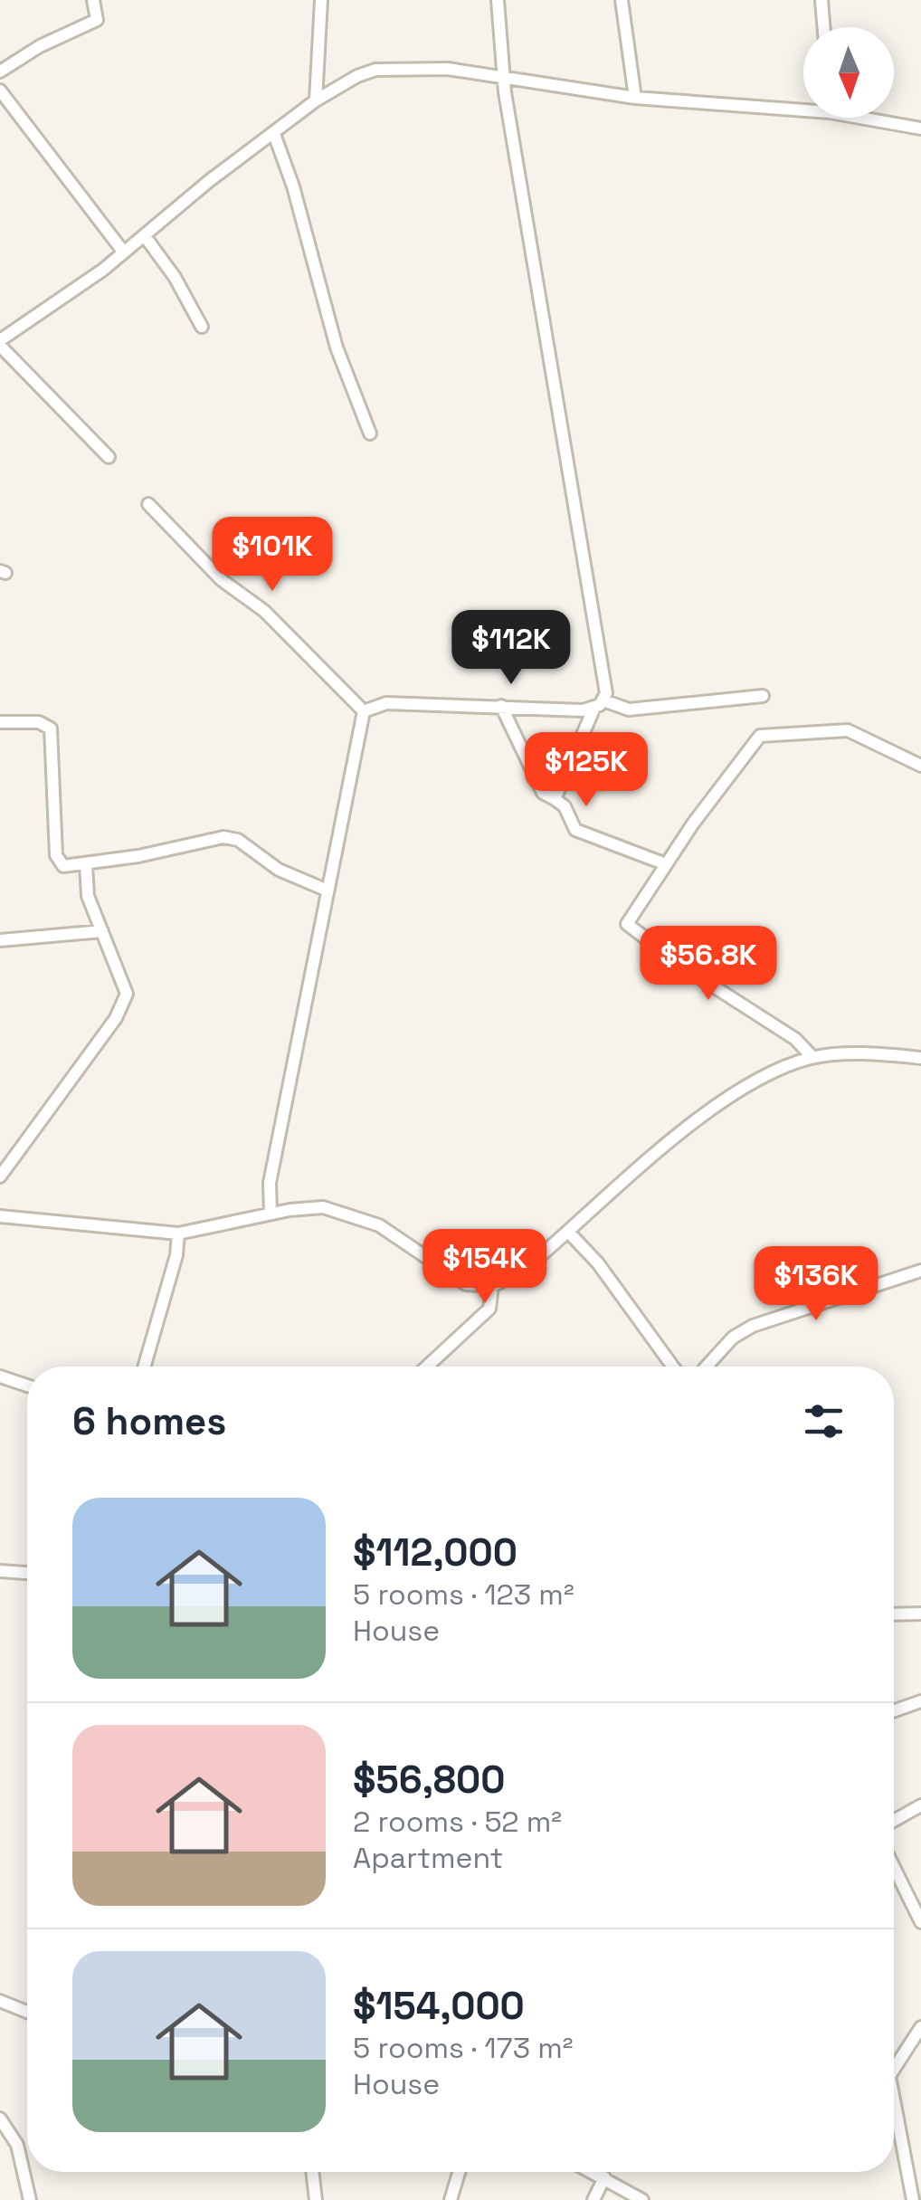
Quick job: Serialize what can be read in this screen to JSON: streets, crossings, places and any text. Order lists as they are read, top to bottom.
{
  "north": "bottom",
  "page": {
    "price": [
      "$101K",
      "$112K",
      "$125K",
      "$56.8K",
      "$154K",
      "$136K"
    ],
    "heading": "6 homes",
    "list": [
      {
        "name": "$112,000",
        "note": "5 rooms · 123 m² · House"
      },
      {
        "name": "$56,800",
        "note": "2 rooms · 52 m² · Apartment"
      },
      {
        "name": "$154,000",
        "note": "5 rooms · 173 m² · House"
      }
    ]
  }
}
